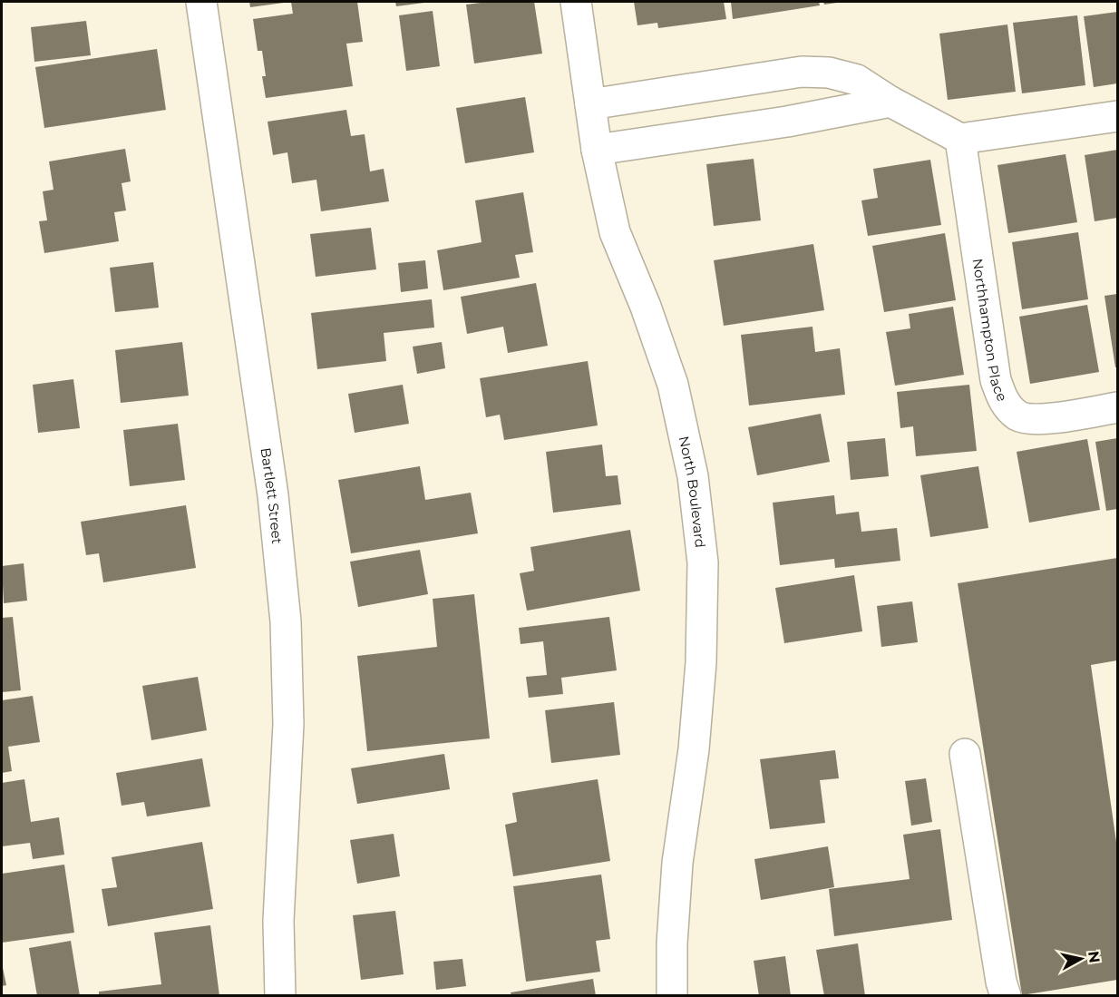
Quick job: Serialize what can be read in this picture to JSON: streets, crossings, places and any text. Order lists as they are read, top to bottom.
{
  "streets": {
    "street": ["Northhampton Place", "North Boulevard", "Bartlett Street"]
  },
  "north": "right"
}
